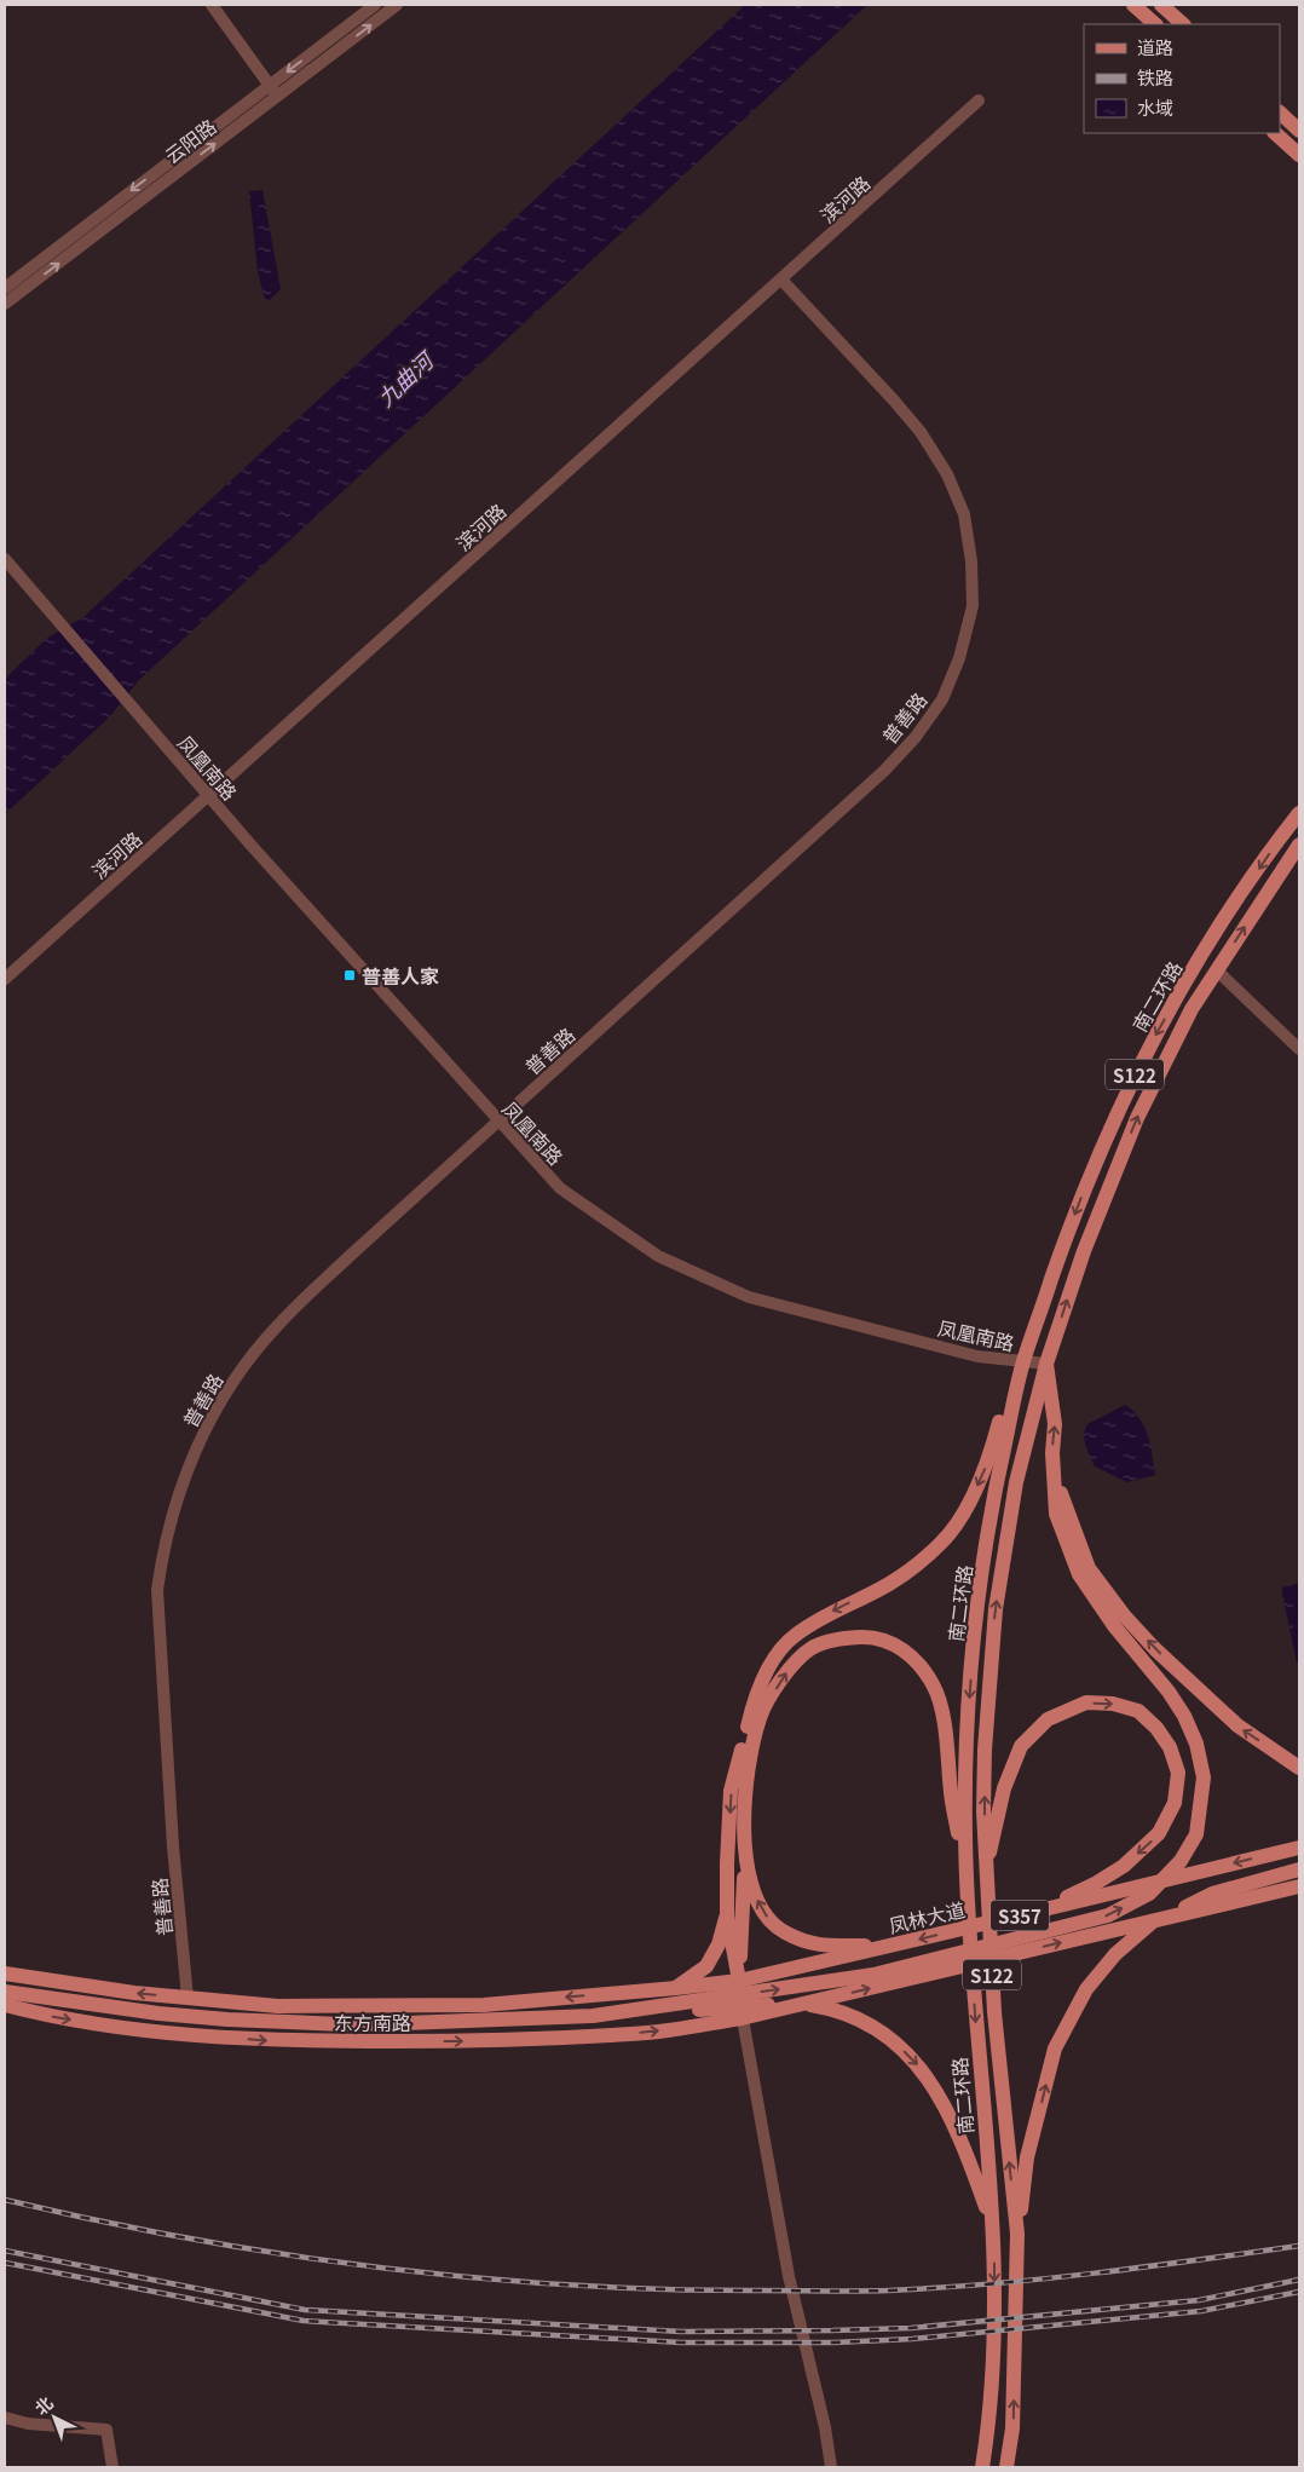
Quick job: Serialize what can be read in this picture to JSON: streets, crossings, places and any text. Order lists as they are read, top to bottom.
{
  "streets": {
    "main road": [
      "南二环路",
      "S122",
      "S357",
      "凤林大道",
      "东方南路"
    ],
    "street": [
      "云阳路",
      "滨河路",
      "普善路",
      "凤凰南路"
    ]
  },
  "crossings": [
    ["滨河路", "普善路"],
    ["滨河路", "凤凰南路"],
    ["普善路", "凤凰南路"],
    ["普善路", "东方南路"],
    ["凤凰南路", "南二环路"],
    ["S357", "东方南路"],
    ["凤林大道", "东方南路"]
  ],
  "water": ["九曲河"],
  "places": {
    "transit": ["普善人家"]
  },
  "legend": ["道路", "铁路", "水域"],
  "north": "top left"
}
